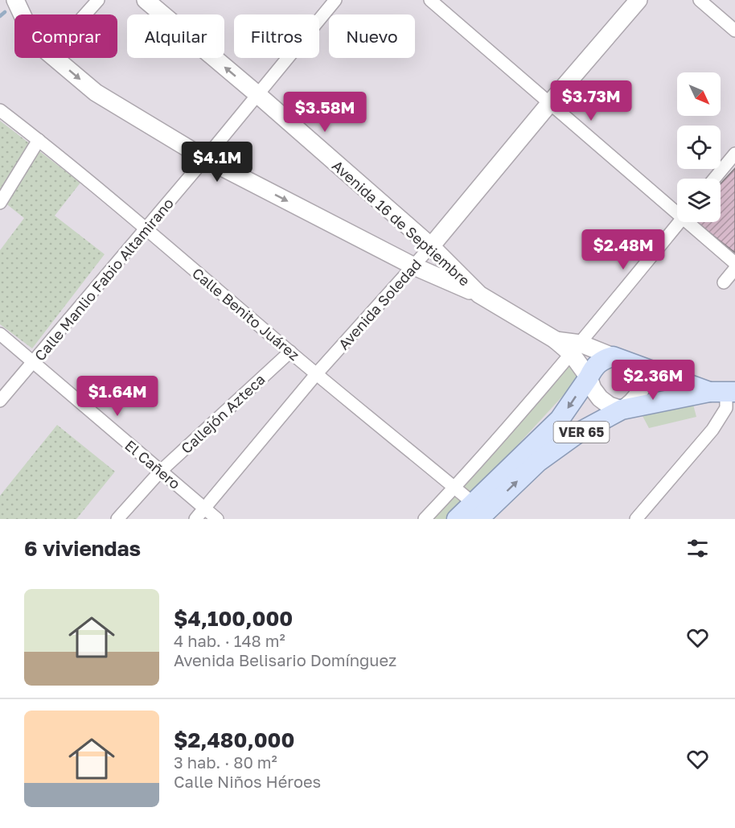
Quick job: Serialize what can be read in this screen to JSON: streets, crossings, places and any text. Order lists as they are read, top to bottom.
{
  "streets": {
    "main road": ["Avenida 16 de Septiembre", "Avenida Soledad", "VER 65"],
    "street": [
      "Calle Manlio Fabio Altamirano",
      "Calle Benito Juárez",
      "Callejón Azteca",
      "El Cañero"
    ]
  },
  "crossings": [
    ["Avenida 16 de Septiembre", "Calle Manlio Fabio Altamirano"],
    ["Avenida 16 de Septiembre", "Avenida Soledad"],
    ["Avenida 16 de Septiembre", "VER 65"],
    ["Calle Manlio Fabio Altamirano", "Calle Benito Juárez"],
    ["Calle Manlio Fabio Altamirano", "El Cañero"],
    ["Avenida Soledad", "Calle Benito Juárez"],
    ["Avenida Soledad", "El Cañero"],
    ["Calle Benito Juárez", "Callejón Azteca"],
    ["Calle Benito Juárez", "VER 65"],
    ["Callejón Azteca", "El Cañero"]
  ],
  "north": "bottom right",
  "page": {
    "chip": [
      "Comprar",
      "Alquilar",
      "Filtros",
      "Nuevo"
    ],
    "price": [
      "$3.73M",
      "$3.58M",
      "$4.1M",
      "$2.48M",
      "$2.36M",
      "$1.64M"
    ],
    "heading": "6 viviendas",
    "list": [
      {
        "name": "$4,100,000",
        "note": "4 hab. · 148 m² · Avenida Belisario Domínguez"
      },
      {
        "name": "$2,480,000",
        "note": "3 hab. · 80 m² · Calle Niños Héroes"
      }
    ]
  }
}
